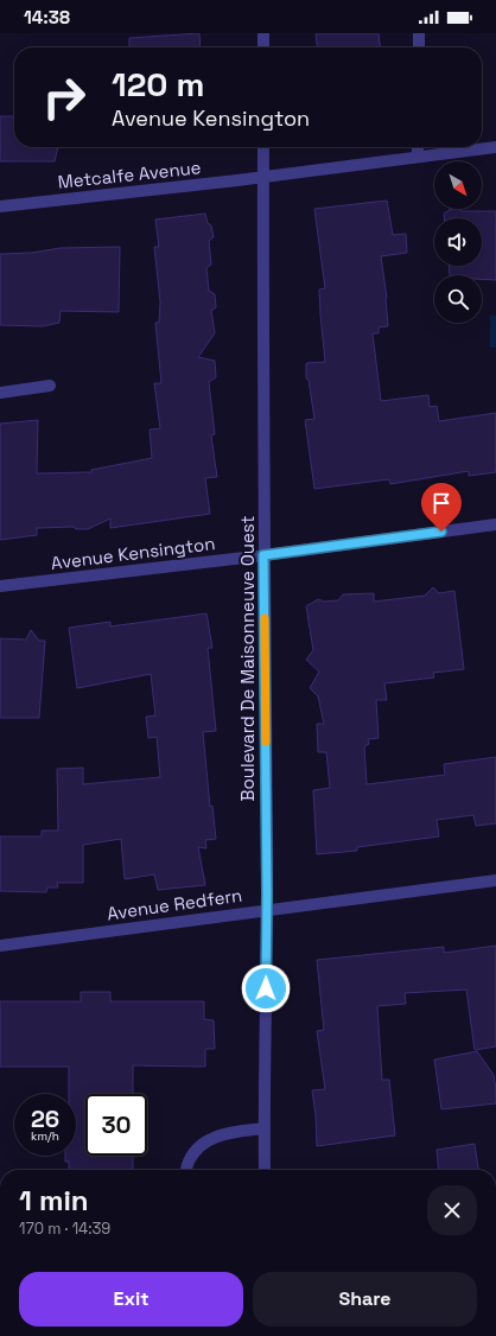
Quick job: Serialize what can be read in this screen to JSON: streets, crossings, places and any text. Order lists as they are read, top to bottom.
{
  "streets": {
    "street": [
      "Metcalfe Avenue",
      "Avenue Kensington",
      "Boulevard De Maisonneuve Ouest",
      "Avenue Redfern"
    ]
  },
  "crossings": [
    ["Metcalfe Avenue", "Boulevard De Maisonneuve Ouest"],
    ["Avenue Kensington", "Boulevard De Maisonneuve Ouest"],
    ["Boulevard De Maisonneuve Ouest", "Avenue Redfern"]
  ],
  "north": "bottom right",
  "page": {
    "status": "14:38",
    "turn": ["120 m", "Avenue Kensington"],
    "speed": "26 km/h",
    "limit": "30",
    "heading": ["1 min", "170 m · 14:39"],
    "buttons": ["Exit", "Share"]
  }
}
